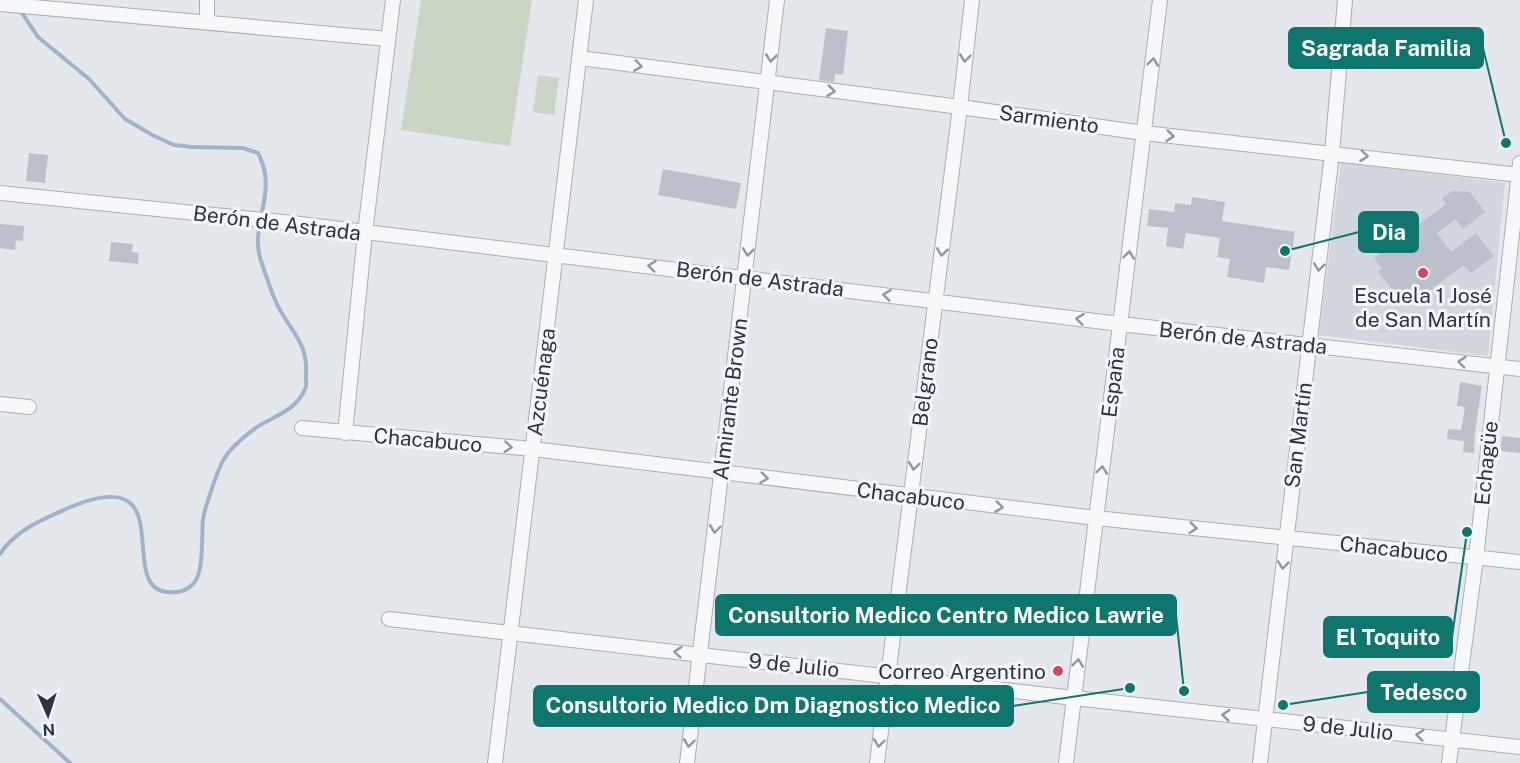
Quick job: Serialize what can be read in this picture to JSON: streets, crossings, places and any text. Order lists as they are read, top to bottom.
{
  "streets": {
    "street": [
      "Sarmiento",
      "Berón de Astrada",
      "Azcuénaga",
      "Belgrano",
      "España",
      "Almirante Brown",
      "San Martín",
      "Chacabuco",
      "Echagüe",
      "9 de Julio"
    ]
  },
  "crossings": [
    ["Sarmiento", "Azcuénaga"],
    ["Sarmiento", "Belgrano"],
    ["Sarmiento", "España"],
    ["Sarmiento", "Almirante Brown"],
    ["Sarmiento", "San Martín"],
    ["Sarmiento", "Echagüe"],
    ["Berón de Astrada", "Azcuénaga"],
    ["Berón de Astrada", "Belgrano"],
    ["Berón de Astrada", "España"],
    ["Berón de Astrada", "Almirante Brown"],
    ["Berón de Astrada", "San Martín"],
    ["Berón de Astrada", "Echagüe"],
    ["Azcuénaga", "Chacabuco"],
    ["Azcuénaga", "9 de Julio"],
    ["Belgrano", "Chacabuco"],
    ["Belgrano", "9 de Julio"],
    ["España", "Chacabuco"],
    ["España", "9 de Julio"],
    ["Almirante Brown", "Chacabuco"],
    ["Almirante Brown", "9 de Julio"],
    ["San Martín", "Chacabuco"],
    ["San Martín", "9 de Julio"],
    ["Chacabuco", "Echagüe"],
    ["Echagüe", "9 de Julio"]
  ],
  "one_way": [
    "Sarmiento",
    "Berón de Astrada",
    "Belgrano",
    "España",
    "Almirante Brown",
    "San Martín",
    "Chacabuco",
    "9 de Julio"
  ],
  "places": [
    "Sagrada Familia",
    "Dia",
    "Escuela 1 José de San Martín",
    "El Toquito",
    "Correo Argentino",
    "Consultorio Medico Dm Diagnostico Medico",
    "Consultorio Medico Centro Medico Lawrie",
    "Tedesco"
  ],
  "north": "bottom"
}
